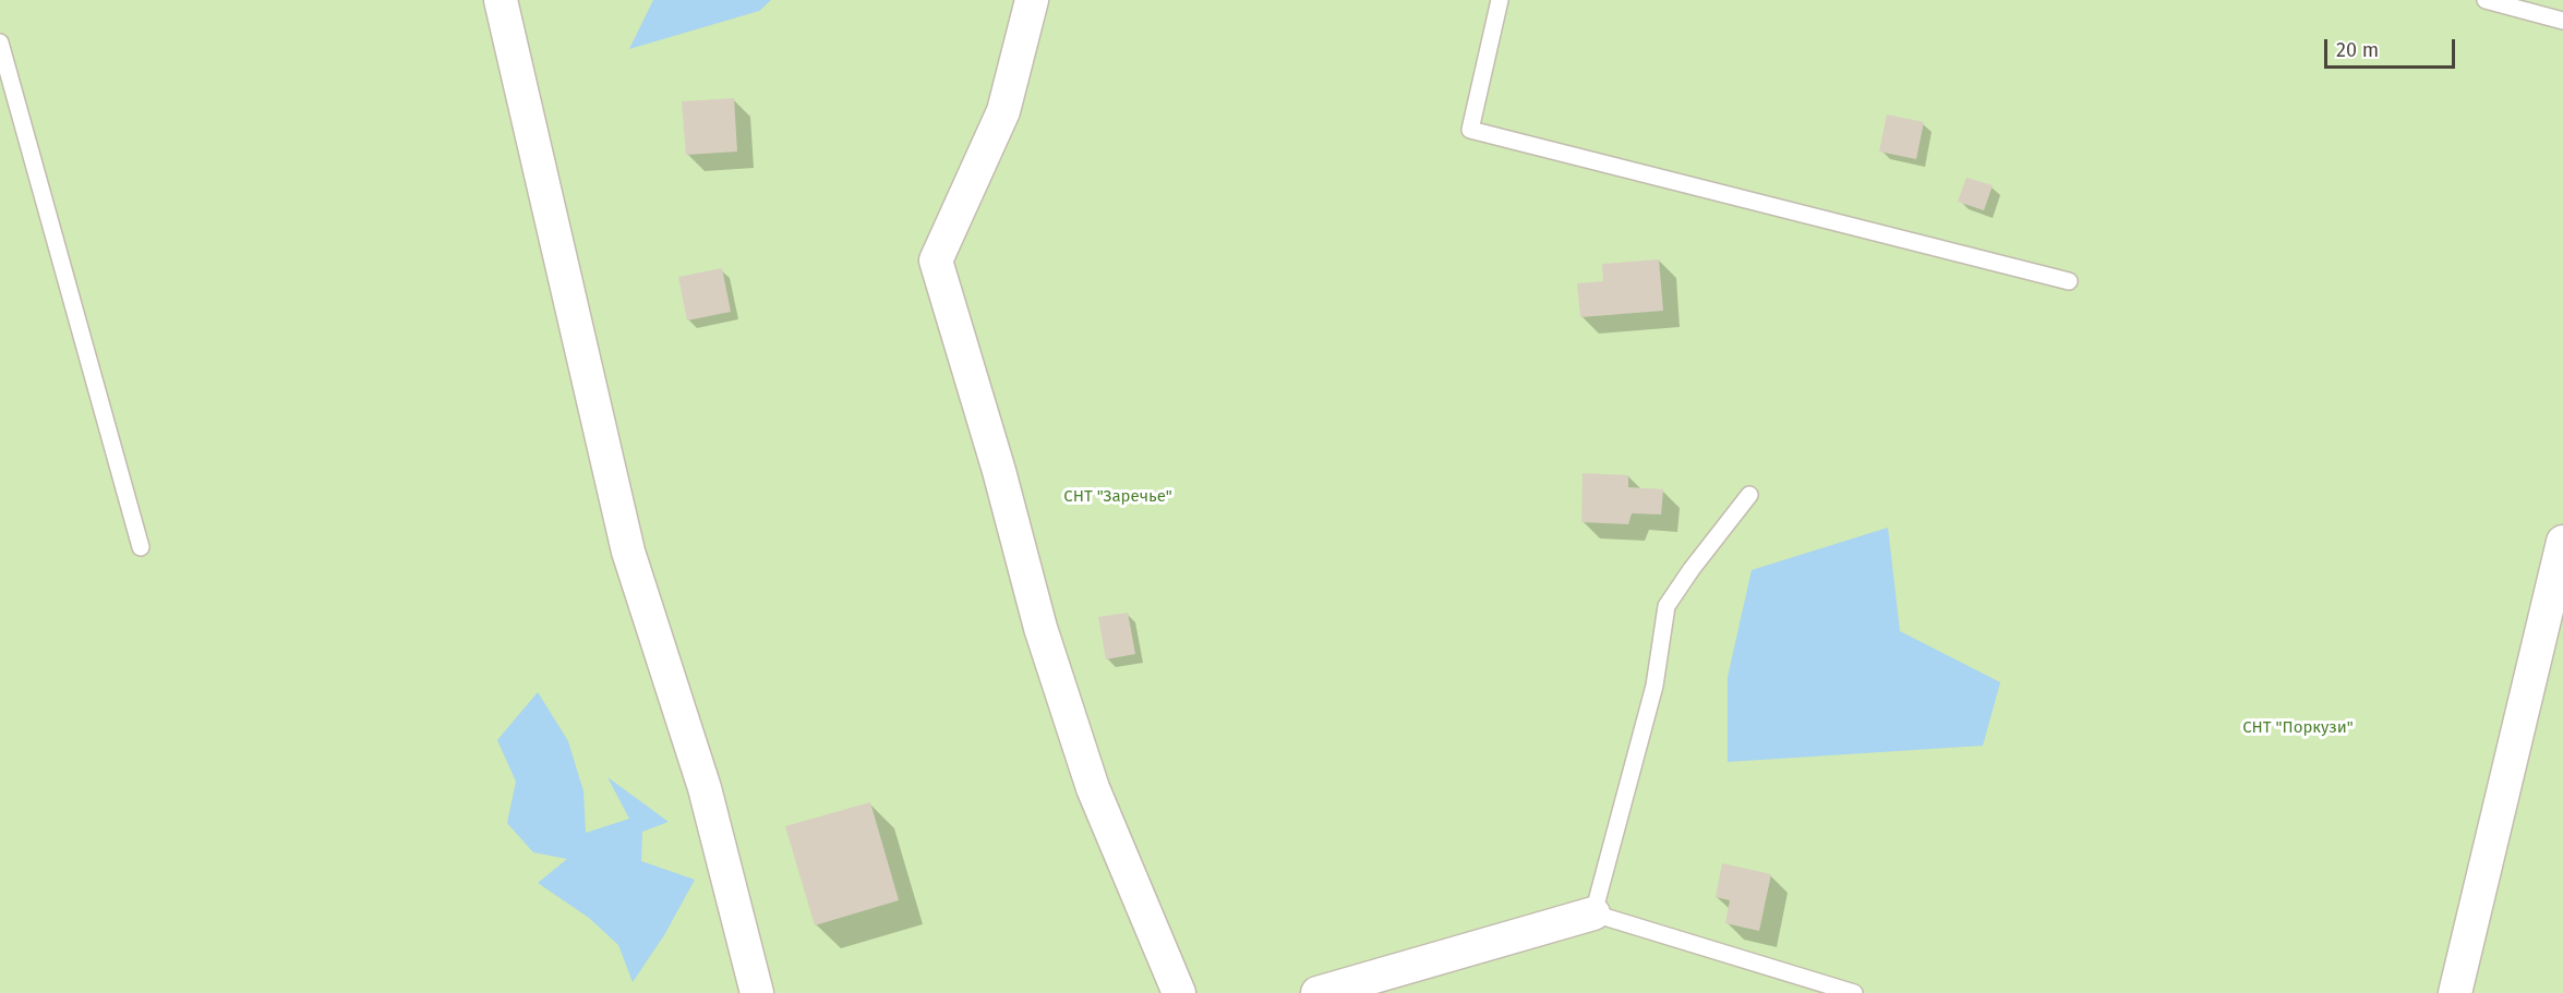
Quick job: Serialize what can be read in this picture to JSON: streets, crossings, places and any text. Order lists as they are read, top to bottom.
{
  "parks": ["СНТ \"Заречье\"", "СНТ \"Поркузи\""],
  "scale_bar": "20 m"
}
